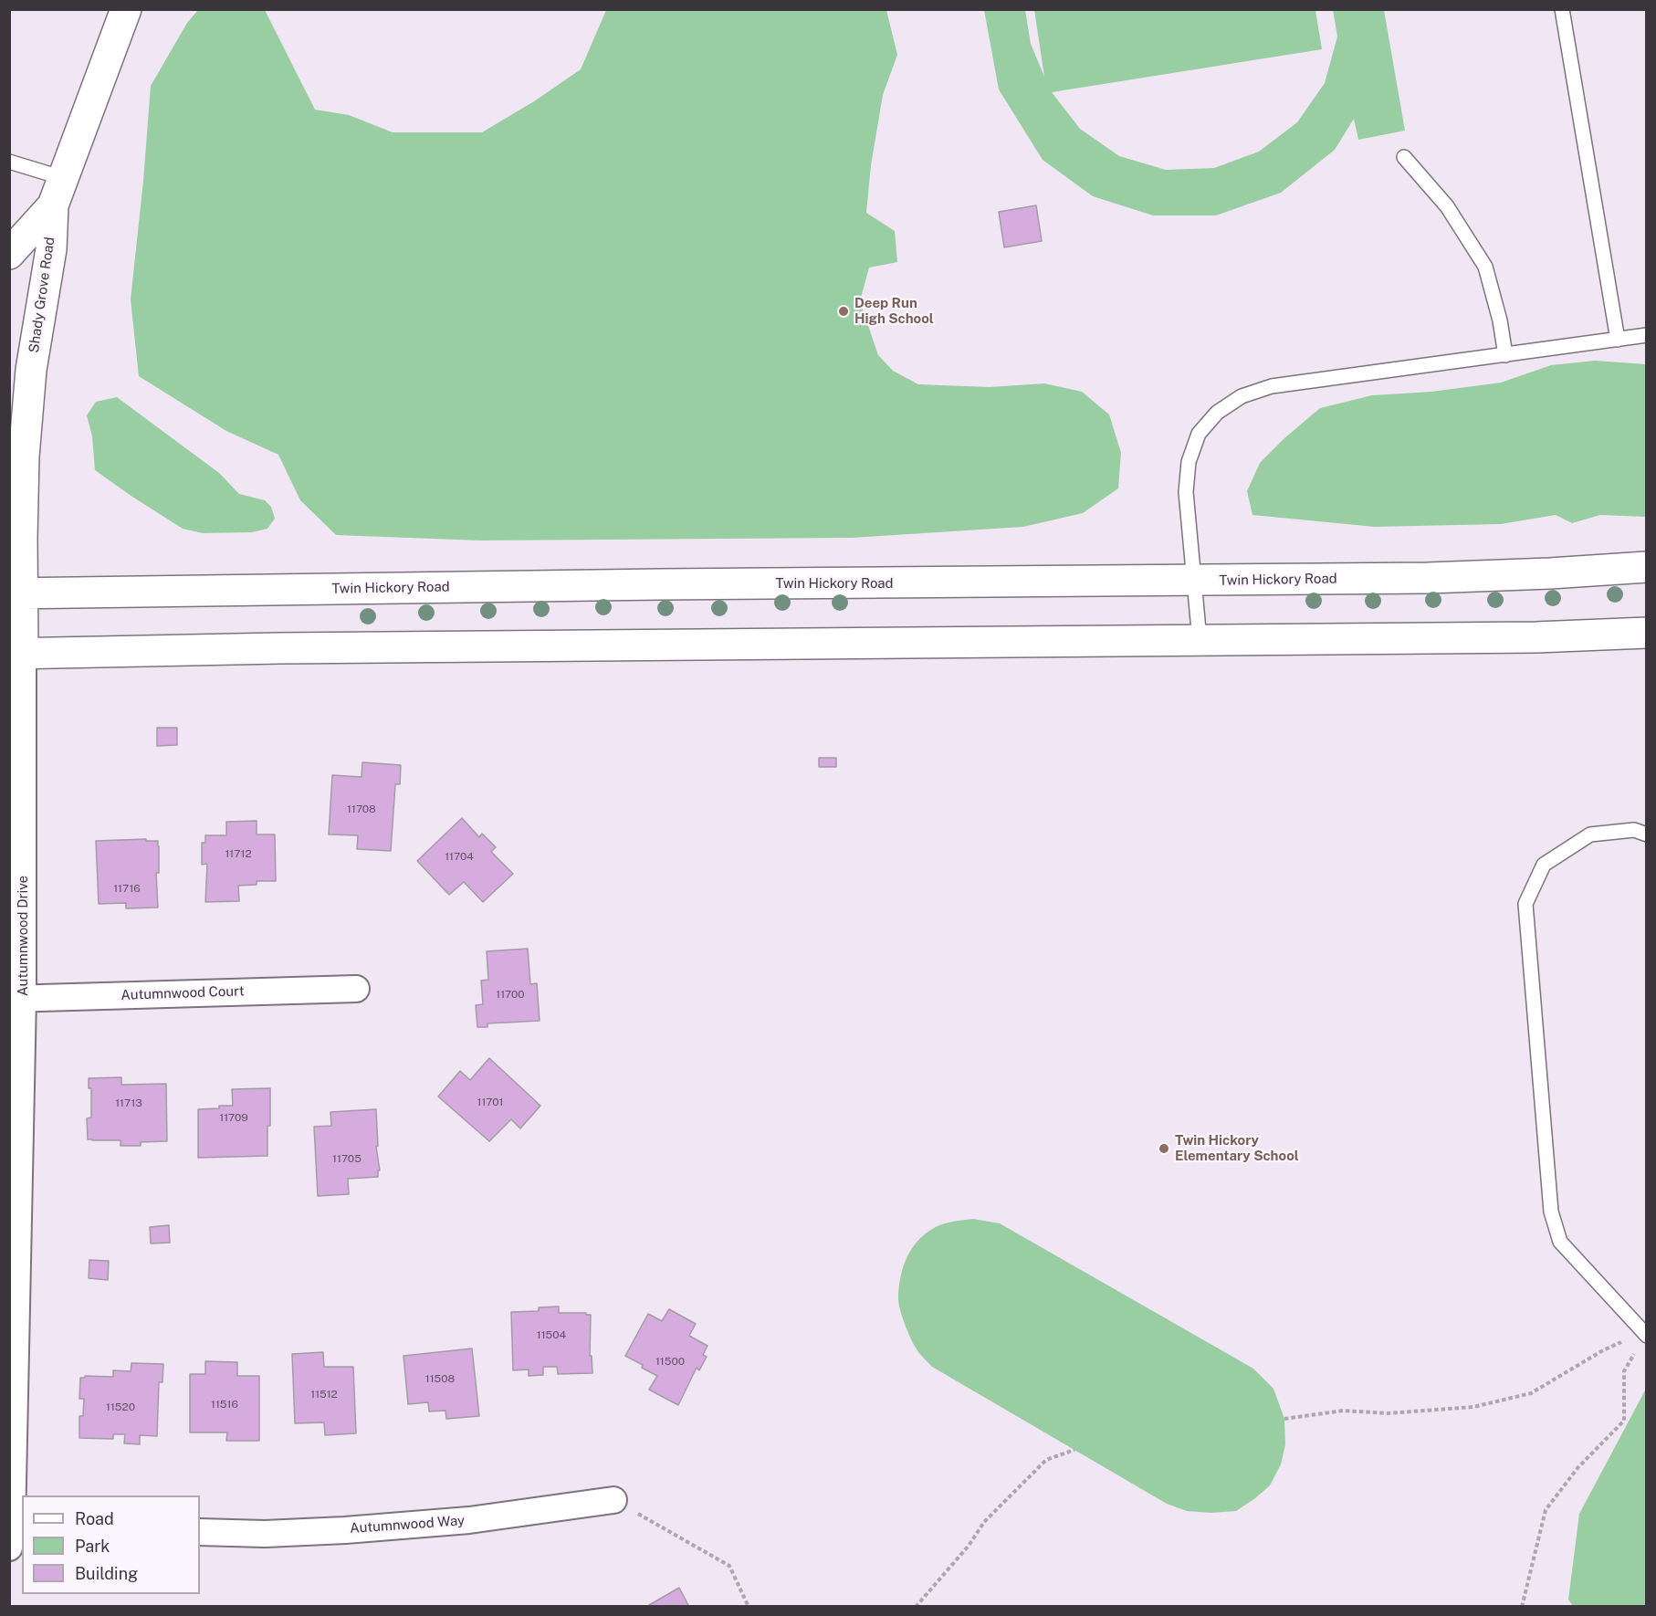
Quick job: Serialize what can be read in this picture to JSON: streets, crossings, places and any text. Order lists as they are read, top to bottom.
{
  "streets": {
    "main road": ["Shady Grove Road", "Twin Hickory Road"],
    "street": ["Autumnwood Drive", "Autumnwood Court", "Autumnwood Way"]
  },
  "crossings": [
    ["Shady Grove Road", "Twin Hickory Road"],
    ["Shady Grove Road", "Autumnwood Drive"],
    ["Autumnwood Drive", "Autumnwood Court"]
  ],
  "places": ["Deep Run High School", "Twin Hickory Elementary School"],
  "house_numbers": [
    "11708",
    "11712",
    "11704",
    "11716",
    "11700",
    "11701",
    "11713",
    "11709",
    "11705",
    "11504",
    "11500",
    "11508",
    "11512",
    "11516",
    "11520"
  ],
  "legend": ["Road", "Park", "Building"]
}
